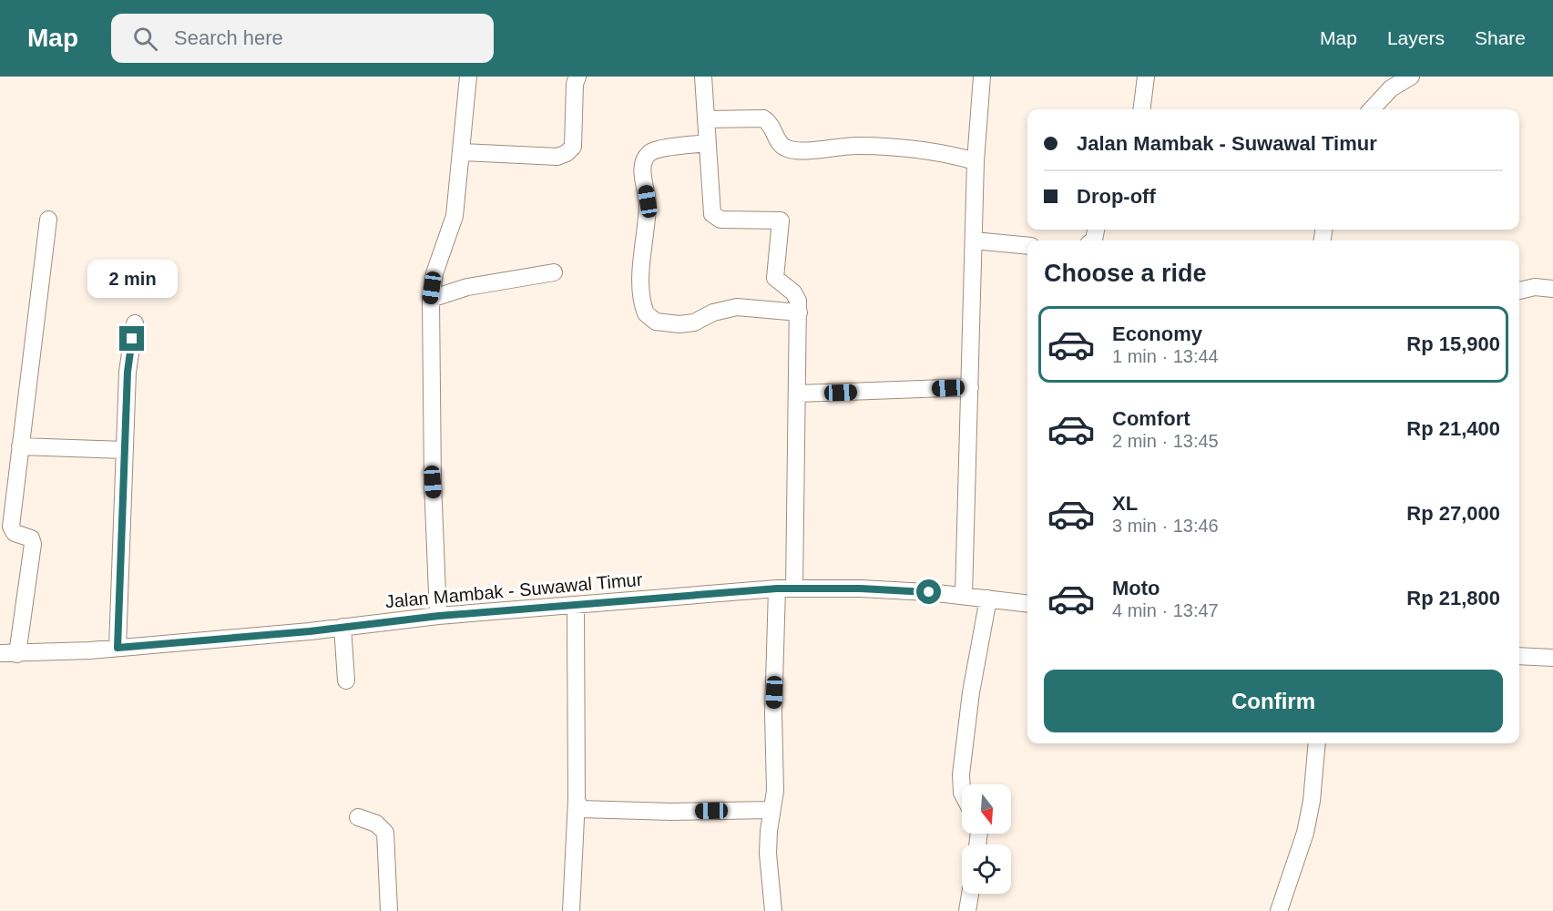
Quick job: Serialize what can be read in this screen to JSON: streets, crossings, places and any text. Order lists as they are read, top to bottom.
{
  "streets": {
    "street": ["Jalan Mambak - Suwawal Timur"]
  },
  "north": "bottom",
  "page": {
    "header": "Map",
    "search": "Search here",
    "nav": ["Map", "Layers", "Share"],
    "banner": ["Jalan Mambak - Suwawal Timur", "Drop-off"],
    "heading": "Choose a ride",
    "bubble": "2 min",
    "list": [
      {
        "name": "Economy",
        "note": "1 min · 13:44",
        "value": "Rp 15,900"
      },
      {
        "name": "Comfort",
        "note": "2 min · 13:45",
        "value": "Rp 21,400"
      },
      {
        "name": "XL",
        "note": "3 min · 13:46",
        "value": "Rp 27,000"
      },
      {
        "name": "Moto",
        "note": "4 min · 13:47",
        "value": "Rp 21,800"
      }
    ],
    "buttons": "Confirm"
  }
}
